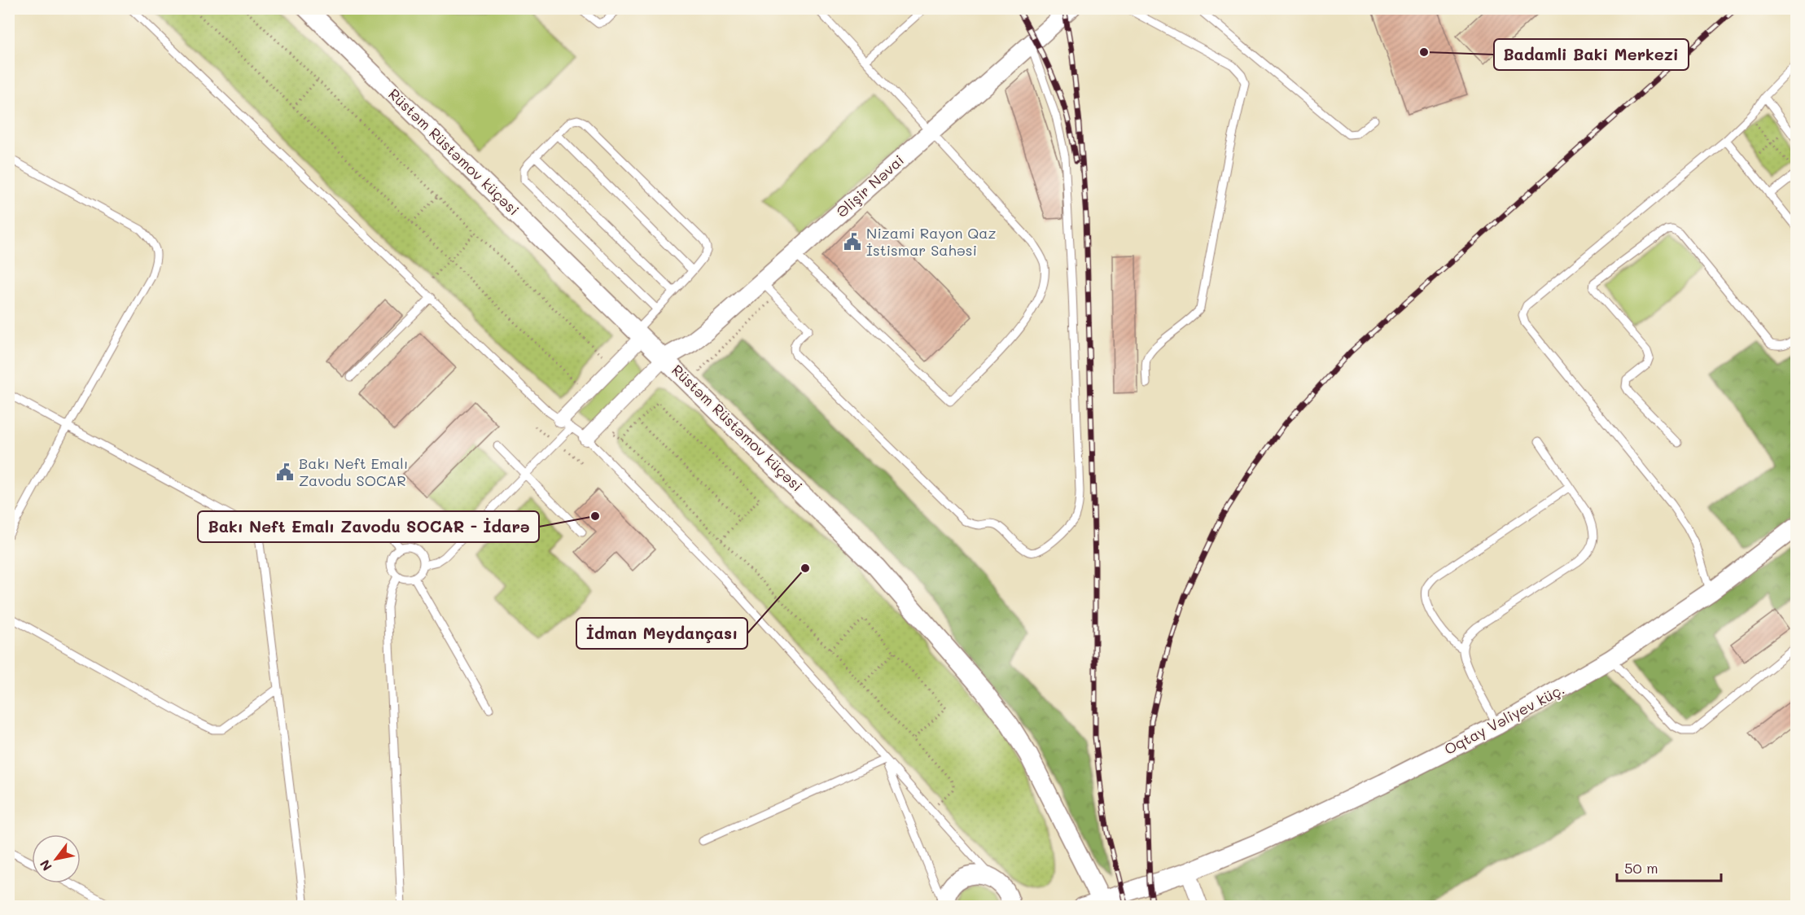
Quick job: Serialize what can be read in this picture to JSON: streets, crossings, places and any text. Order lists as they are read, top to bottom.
{
  "streets": {
    "street": ["Rüstəm Rüstəmov küçəsi", "Əlişir Nəvai", "Oqtay Vəliyev küç."]
  },
  "crossings": [
    ["Rüstəm Rüstəmov küçəsi", "Əlişir Nəvai"],
    ["Rüstəm Rüstəmov küçəsi", "Oqtay Vəliyev küç."]
  ],
  "places": {
    "other": ["Badamli Baki Merkezi", "Bakı Neft Emalı Zavodu SOCAR - İdarə", "İdman Meydançası"],
    "public building": ["Nizami Rayon Qaz İstismar Sahəsi", "Bakı Neft Emalı Zavodu SOCAR"]
  },
  "scale_bar": "50 m",
  "north": "bottom left"
}
